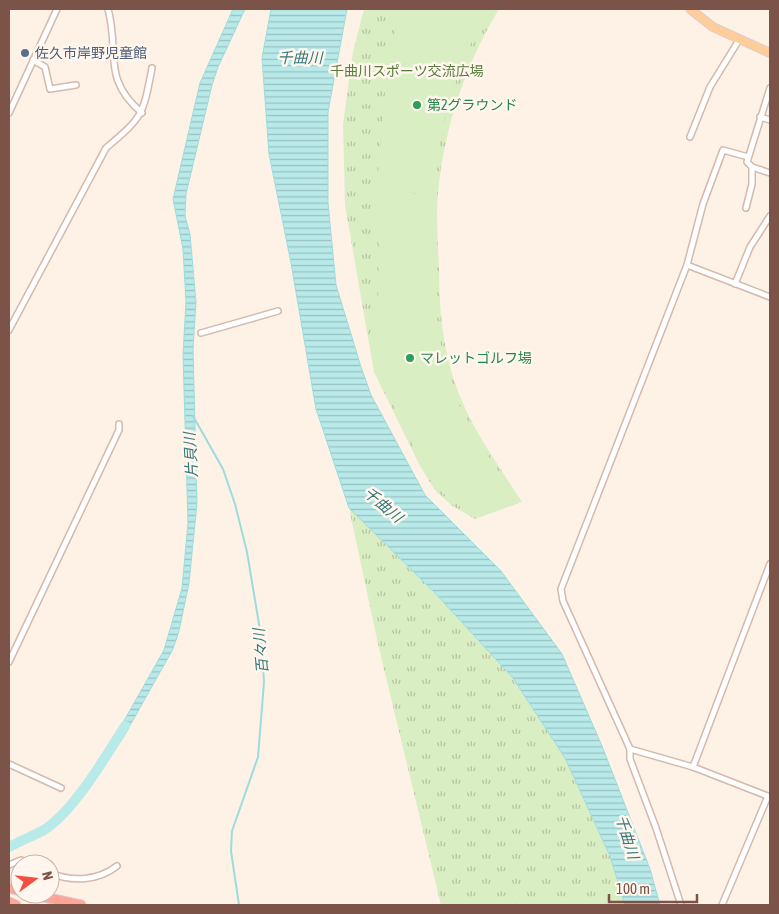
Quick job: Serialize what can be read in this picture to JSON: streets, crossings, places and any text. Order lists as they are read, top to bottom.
{
  "water": ["千曲川", "片貝川", "百々川"],
  "parks": ["千曲川スポーツ交流広場"],
  "places": ["佐久市岸野児童館", "第2グラウンド", "マレットゴルフ場"],
  "scale_bar": "100 m",
  "north": "right"
}
